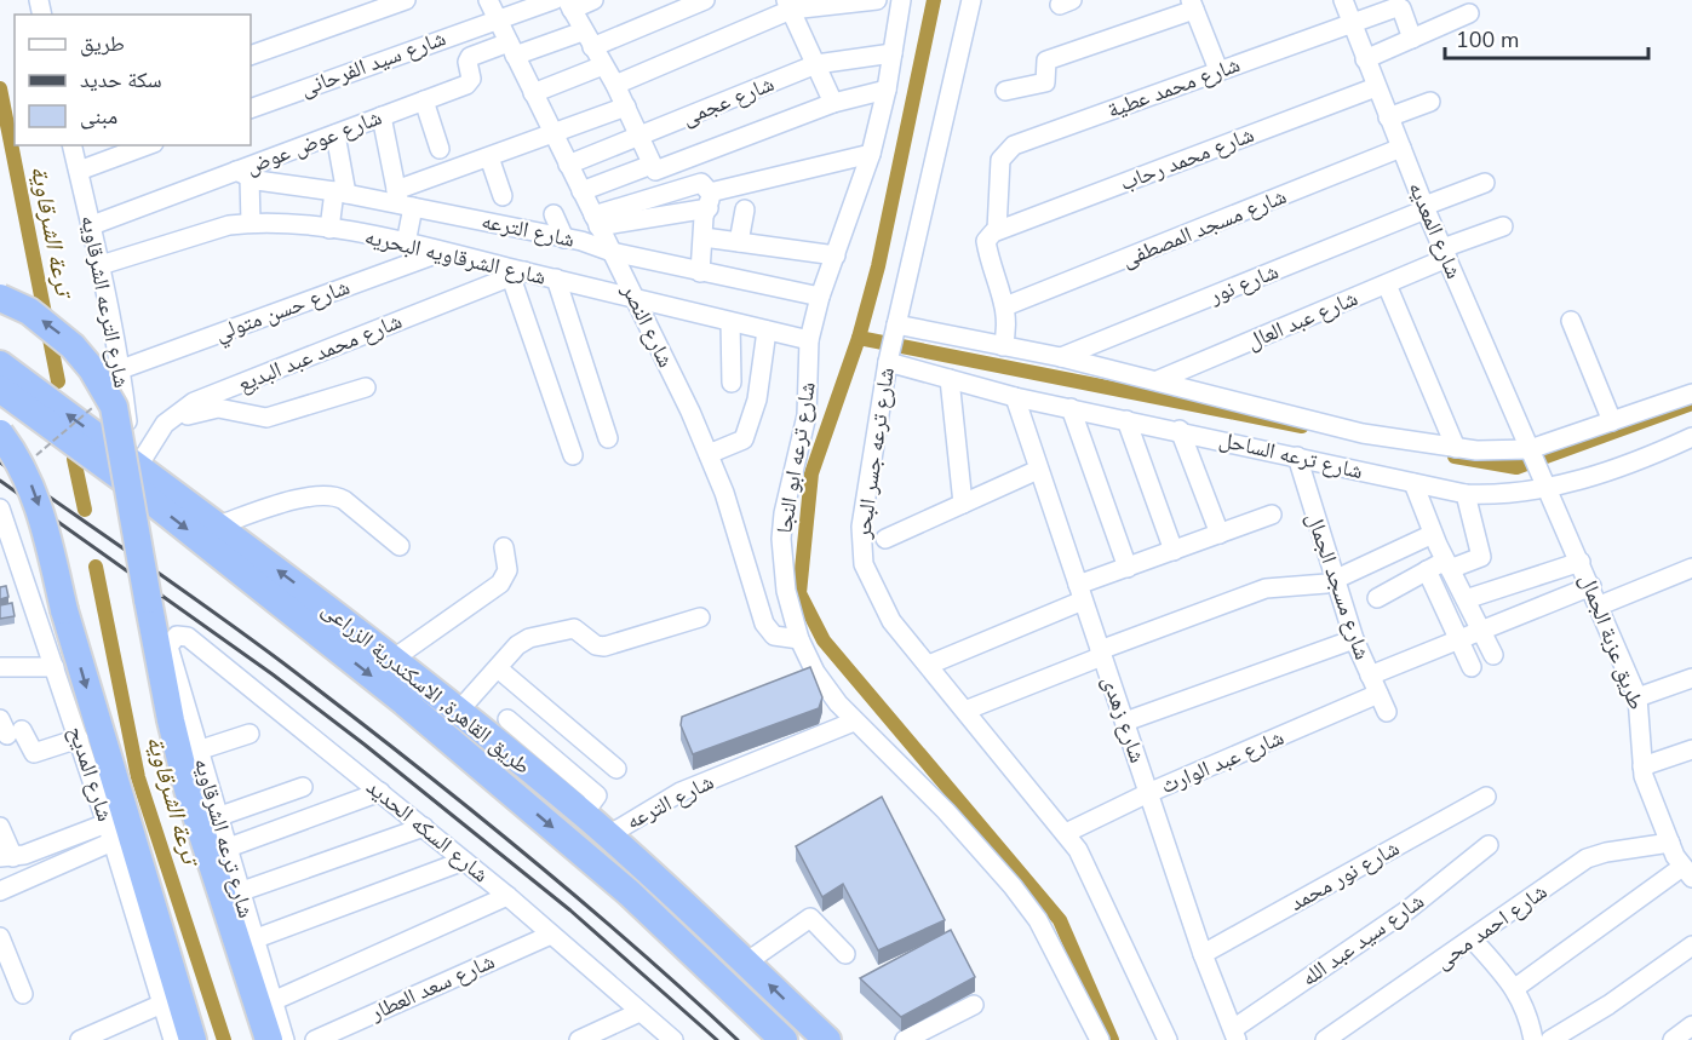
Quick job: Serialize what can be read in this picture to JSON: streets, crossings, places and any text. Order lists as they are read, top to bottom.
{
  "streets": {
    "highway": ["طريق القاهرة, الاسكندرية الزراعى"],
    "street": [
      "شارع سيد الفرحانى",
      "شارع محمد عطية",
      "شارع عجمى",
      "شارع عوض عوض",
      "شارع محمد رحاب",
      "شارع مسجد المصطفى",
      "شارع الترعه",
      "شارع المعديه",
      "شارع الشرقاويه البحريه",
      "شارع نور",
      "شارع الترعه الشرقاويه",
      "شارع حسن متولي",
      "شارع عبد العال",
      "شارع النصر",
      "شارع محمد عبد البديع",
      "شارع ترعه جسر البحر",
      "شارع ترعه الساحل",
      "شارع ترعه ابو النجا",
      "شارع مسجد الجمال",
      "طريق عزبة الجمال",
      "شارع زهدى",
      "شارع عبد الوارث",
      "شارع المديح",
      "شارع السكه الحديد",
      "شارع ترعه الشرقاويه",
      "شارع نور محمد",
      "شارع احمد محى",
      "شارع سيد عبد الله",
      "شارع سعد العطار"
    ]
  },
  "crossings": [
    ["شارع سيد الفرحانى", "شارع النصر"],
    ["شارع محمد عطية", "شارع محمد رحاب"],
    ["شارع محمد عطية", "شارع المعديه"],
    ["شارع عجمى", "شارع النصر"],
    ["شارع عجمى", "شارع ترعه ابو النجا"],
    ["شارع عوض عوض", "شارع الترعه"],
    ["شارع عوض عوض", "شارع الترعه الشرقاويه"],
    ["شارع عوض عوض", "شارع النصر"],
    ["شارع محمد رحاب", "شارع المعديه"],
    ["شارع مسجد المصطفى", "شارع المعديه"],
    ["شارع الترعه", "شارع النصر"],
    ["شارع الترعه", "شارع ترعه ابو النجا"],
    ["شارع الترعه", "طريق القاهرة, الاسكندرية الزراعى"],
    ["شارع المعديه", "شارع نور"],
    ["شارع المعديه", "شارع عبد العال"],
    ["شارع المعديه", "شارع ترعه الساحل"],
    ["شارع المعديه", "طريق عزبة الجمال"],
    ["شارع الشرقاويه البحريه", "شارع الترعه الشرقاويه"],
    ["شارع الشرقاويه البحريه", "شارع حسن متولي"],
    ["شارع الشرقاويه البحريه", "شارع النصر"],
    ["شارع الشرقاويه البحريه", "شارع محمد عبد البديع"],
    ["شارع الشرقاويه البحريه", "شارع ترعه ابو النجا"],
    ["شارع نور", "شارع ترعه الساحل"],
    ["شارع الترعه الشرقاويه", "شارع حسن متولي"],
    ["شارع الترعه الشرقاويه", "شارع محمد عبد البديع"],
    ["شارع الترعه الشرقاويه", "طريق القاهرة, الاسكندرية الزراعى"],
    ["شارع عبد العال", "شارع ترعه الساحل"],
    ["شارع النصر", "شارع ترعه ابو النجا"],
    ["شارع محمد عبد البديع", "طريق القاهرة, الاسكندرية الزراعى"],
    ["شارع ترعه جسر البحر", "شارع ترعه الساحل"],
    ["شارع ترعه جسر البحر", "شارع عبد الوارث"],
    ["شارع ترعه الساحل", "شارع مسجد الجمال"],
    ["شارع ترعه الساحل", "طريق عزبة الجمال"],
    ["شارع ترعه الساحل", "شارع زهدى"],
    ["شارع مسجد الجمال", "شارع عبد الوارث"],
    ["طريق عزبة الجمال", "شارع احمد محى"],
    ["شارع زهدى", "شارع عبد الوارث"],
    ["شارع زهدى", "شارع نور محمد"],
    ["شارع زهدى", "شارع سيد عبد الله"],
    ["شارع السكه الحديد", "شارع ترعه الشرقاويه"],
    ["شارع السكه الحديد", "شارع سعد العطار"]
  ],
  "water": ["ترعة الشرقاوية"],
  "legend": ["طريق", "سكة حديد", "مبنى"],
  "scale_bar": "100 m"
}
